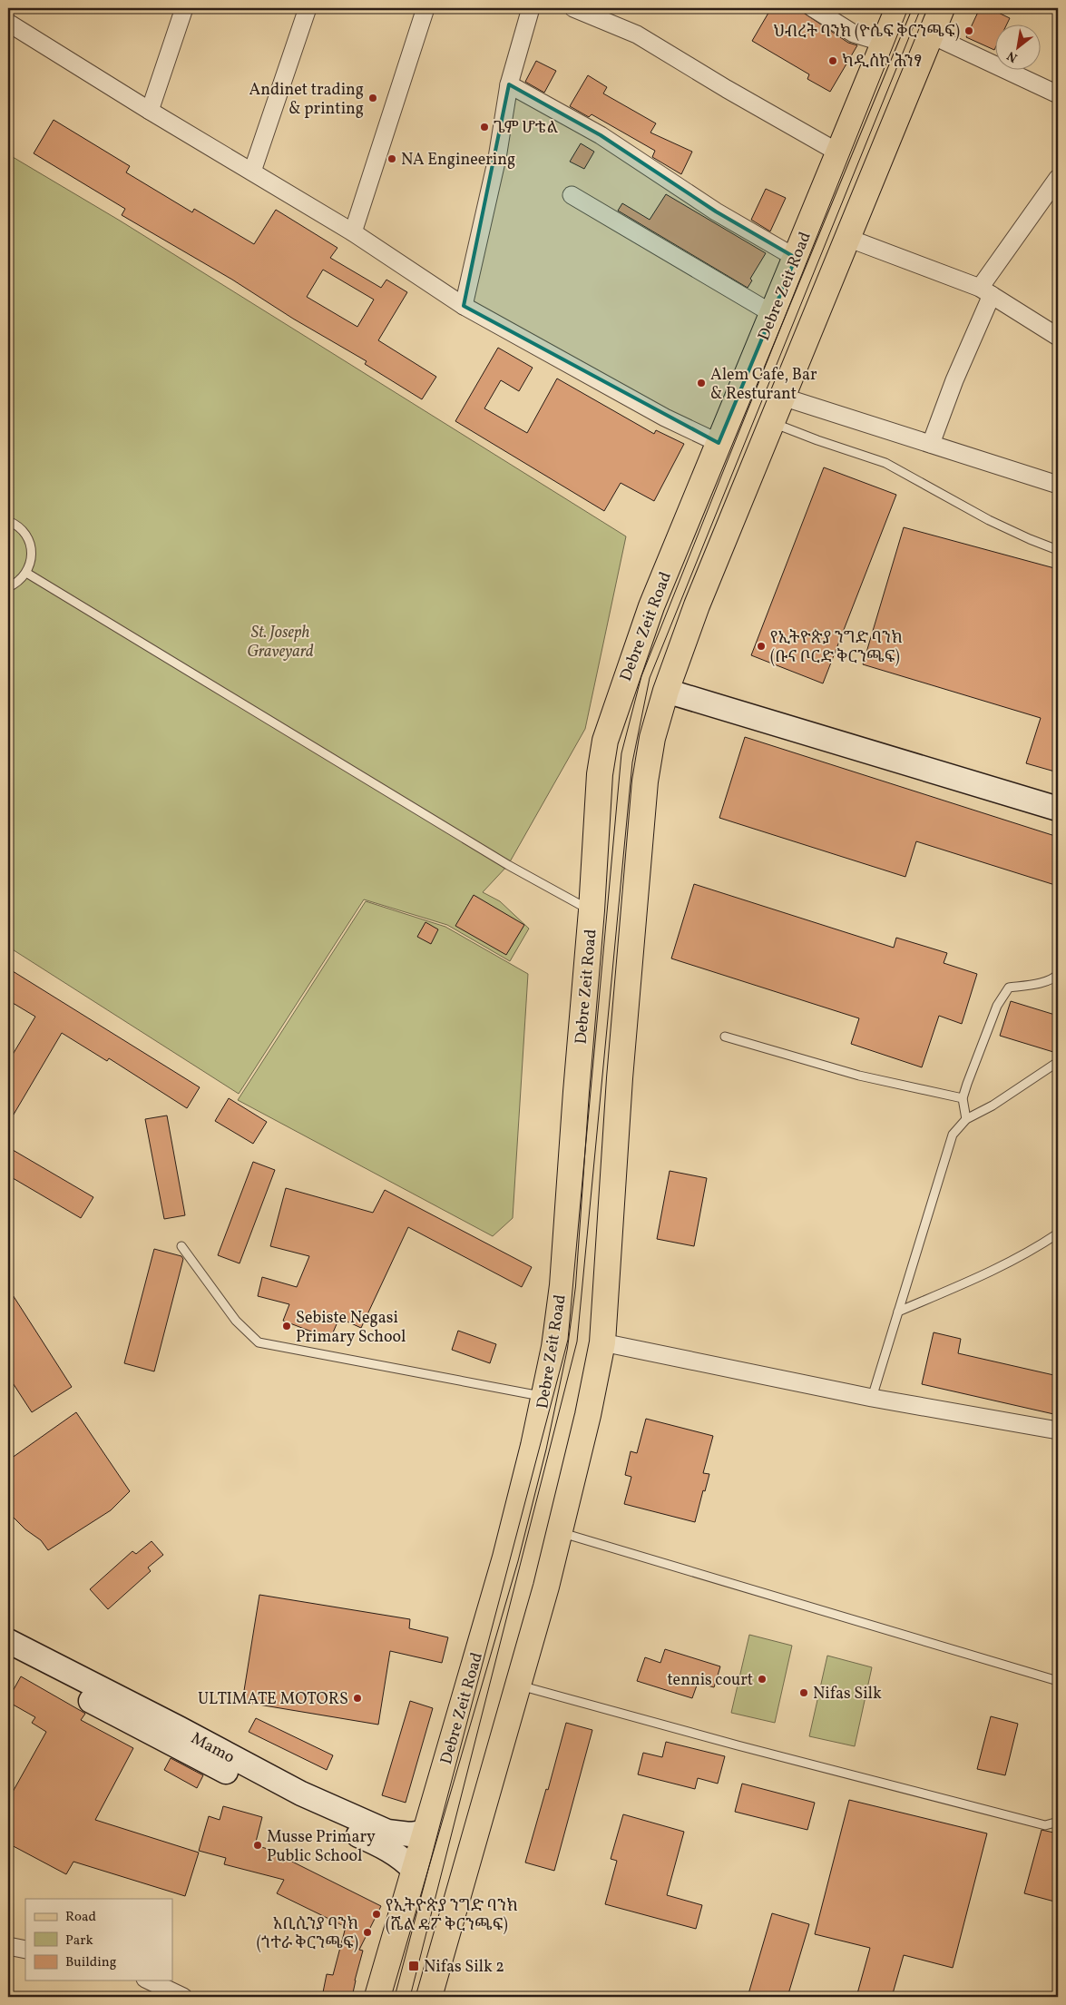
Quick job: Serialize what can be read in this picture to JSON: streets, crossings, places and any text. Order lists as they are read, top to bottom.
{
  "streets": {
    "main road": ["Debre Zeit Road"],
    "street": ["Mamo"]
  },
  "crossings": [
    ["Debre Zeit Road", "Mamo"]
  ],
  "parks": ["St. Joseph Graveyard"],
  "places": {
    "other": [
      "ህብረት ባንክ (ዮሴፍ ቅርንጫፍ)",
      "ካዲስኮ ሕንፃ",
      "Andinet trading & printing",
      "ጌም ሆቴል",
      "NA Engineering",
      "Alem Cafe, Bar & Resturant",
      "የኢትዮጵያ ንግድ ባንክ (ቡና ቦርድ ቅርንጫፍ)",
      "Sebiste Negasi Primary School",
      "tennis court",
      "Nifas Silk",
      "ULTIMATE MOTORS",
      "Musse Primary Public School",
      "የኢትዮጵያ ንግድ ባንክ (ሼል ዴፖ ቅርንጫፍ)",
      "አቢሲንያ ባንክ (ጎተራ ቅርንጫፍ)"
    ],
    "transit": ["Nifas Silk 2"]
  },
  "legend": ["Road", "Park", "Building"],
  "north": "bottom left"
}
